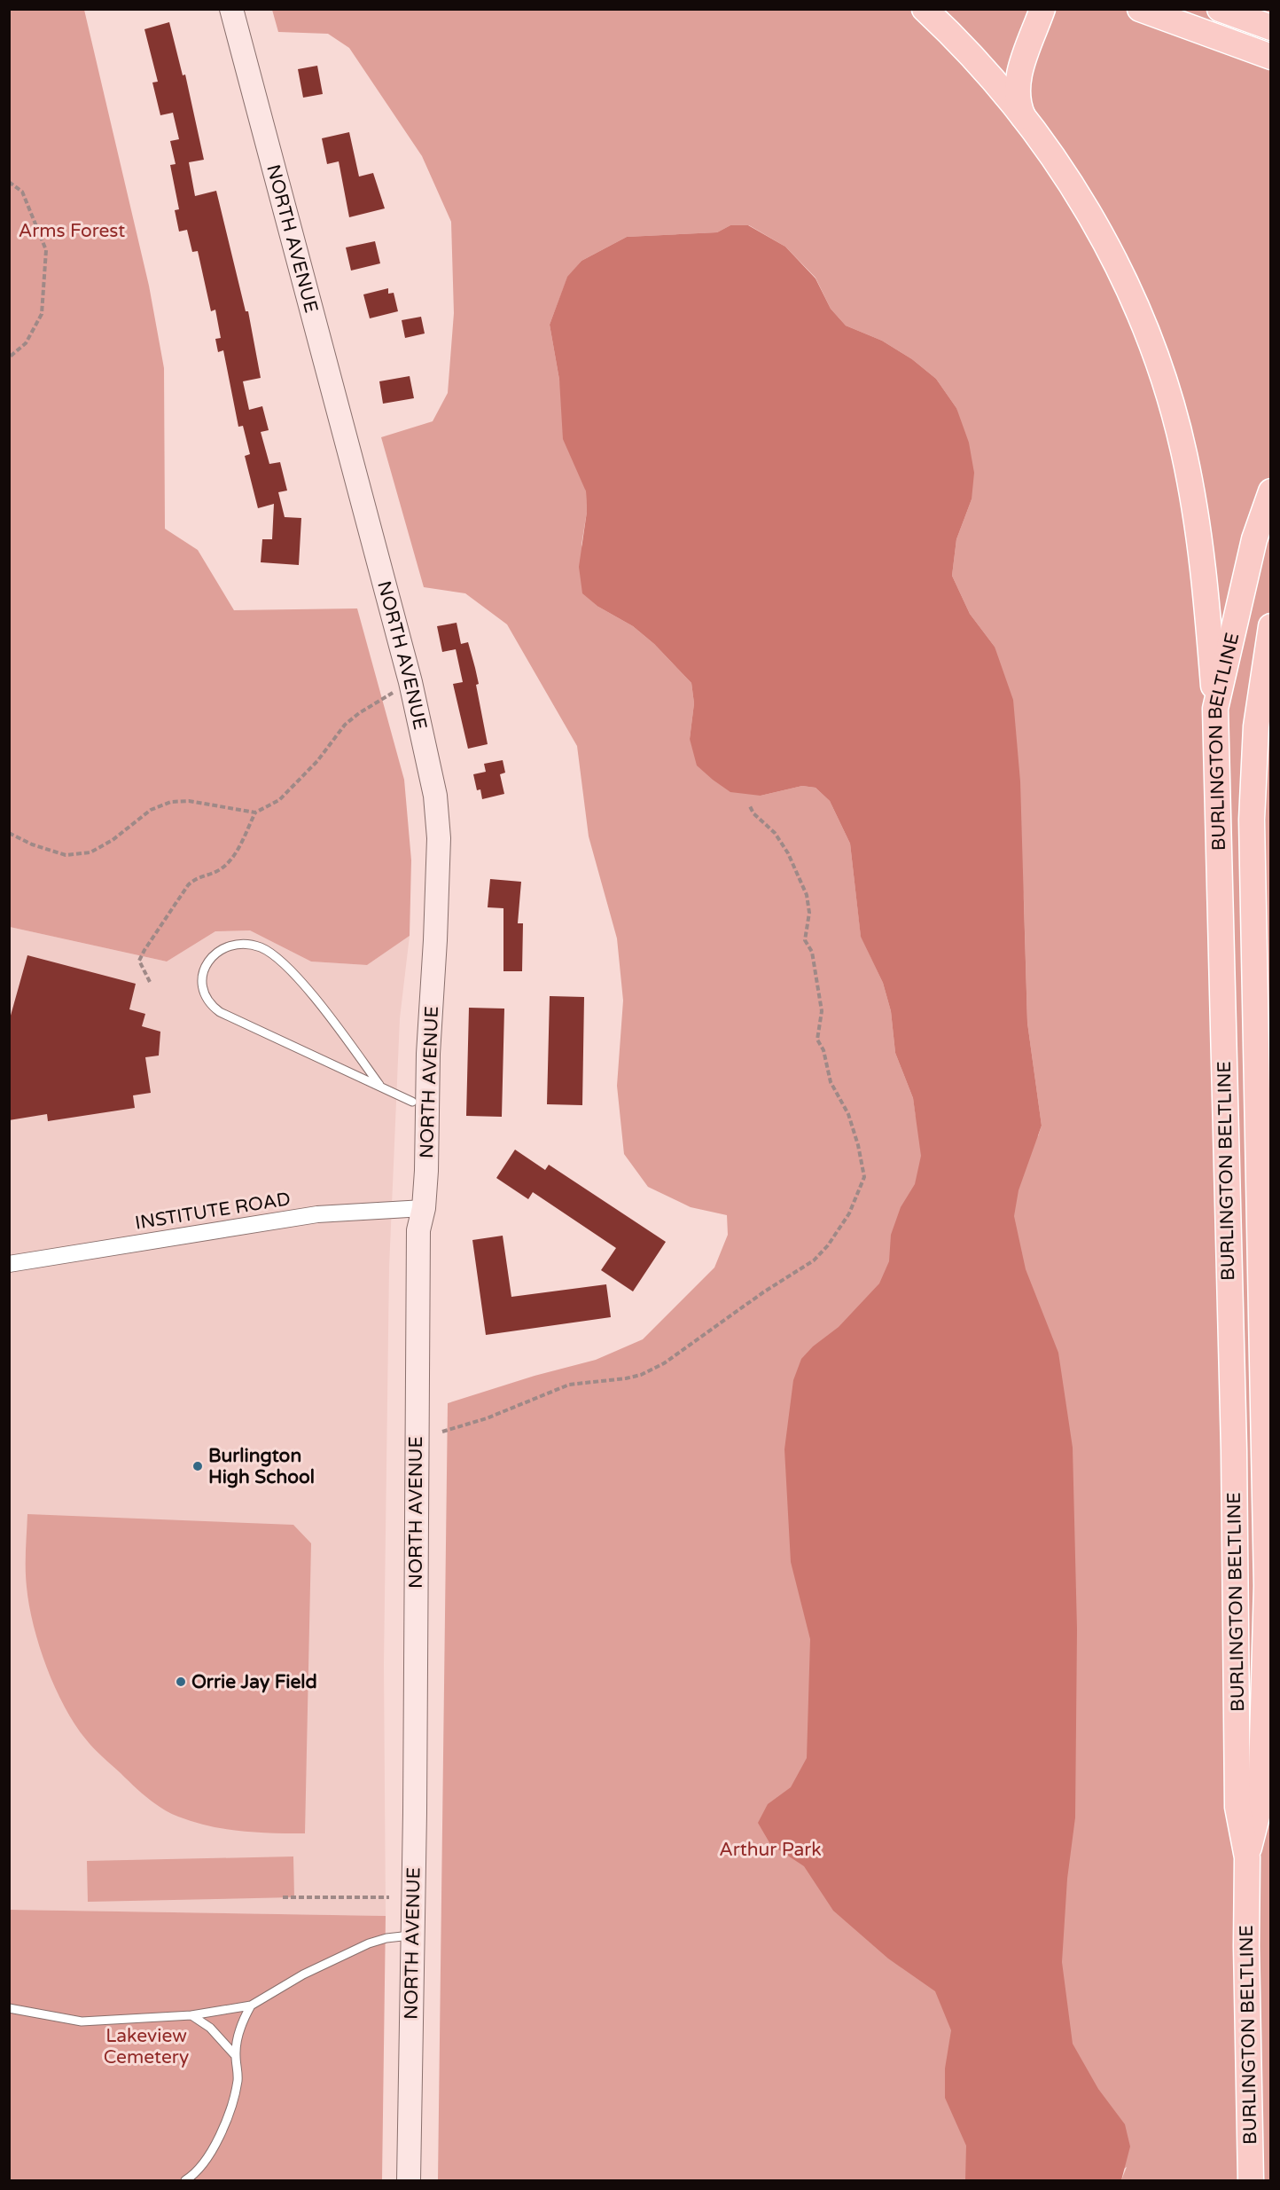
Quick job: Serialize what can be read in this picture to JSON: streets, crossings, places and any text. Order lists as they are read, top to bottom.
{
  "streets": {
    "main road": ["NORTH AVENUE", "BURLINGTON BELTLINE"],
    "street": ["INSTITUTE ROAD"]
  },
  "crossings": [
    ["NORTH AVENUE", "INSTITUTE ROAD"]
  ],
  "parks": ["Arms Forest", "Arthur Park", "Lakeview Cemetery"],
  "places": ["Burlington High School", "Orrie Jay Field"]
}
